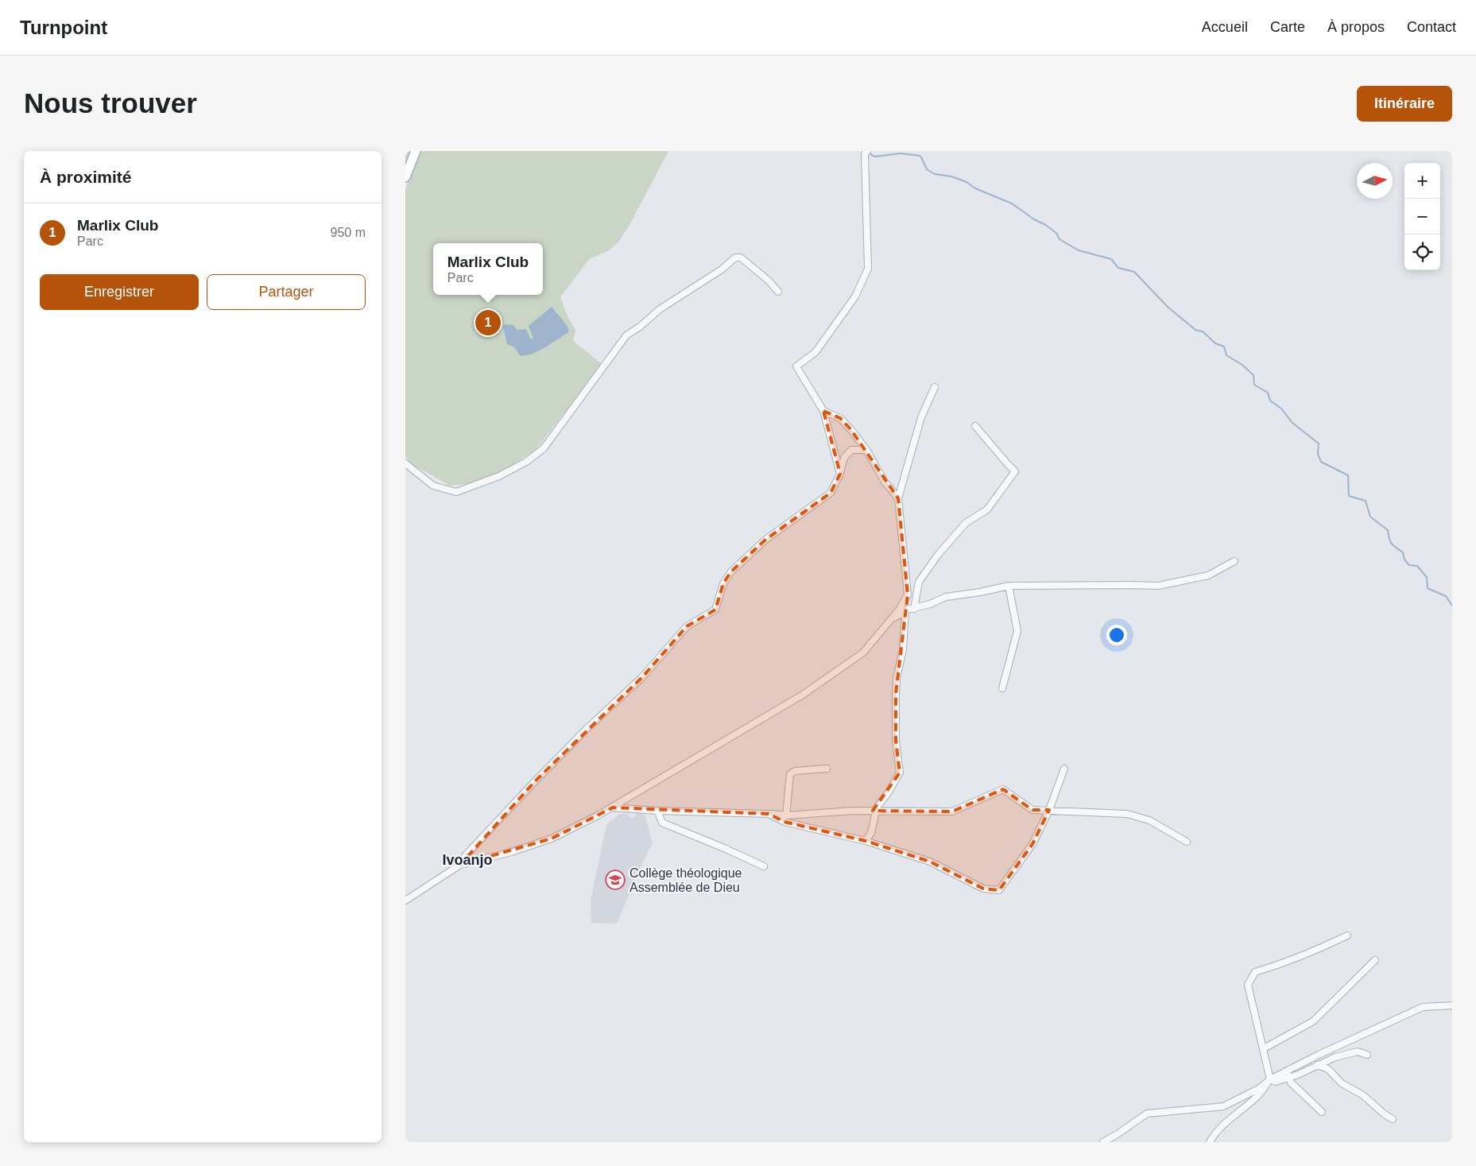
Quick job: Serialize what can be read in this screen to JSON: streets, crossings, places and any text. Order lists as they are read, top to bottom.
{
  "districts": ["Ivoanjo"],
  "places": {
    "school or university": ["Collège théologique Assemblée de Dieu"]
  },
  "north": "right",
  "page": {
    "header": "Turnpoint",
    "nav": [
      "Accueil",
      "Carte",
      "À propos",
      "Contact"
    ],
    "buttons": [
      "Itinéraire",
      ["Enregistrer", "Partager"]
    ],
    "title": "Nous trouver",
    "heading": "À proximité",
    "map_buttons": ["+", "−"],
    "list": [
      {
        "mark": "1",
        "name": "Marlix Club",
        "note": "Parc",
        "value": "950 m"
      }
    ],
    "popup": ["Marlix Club", "Parc"],
    "pins": "1"
  }
}
